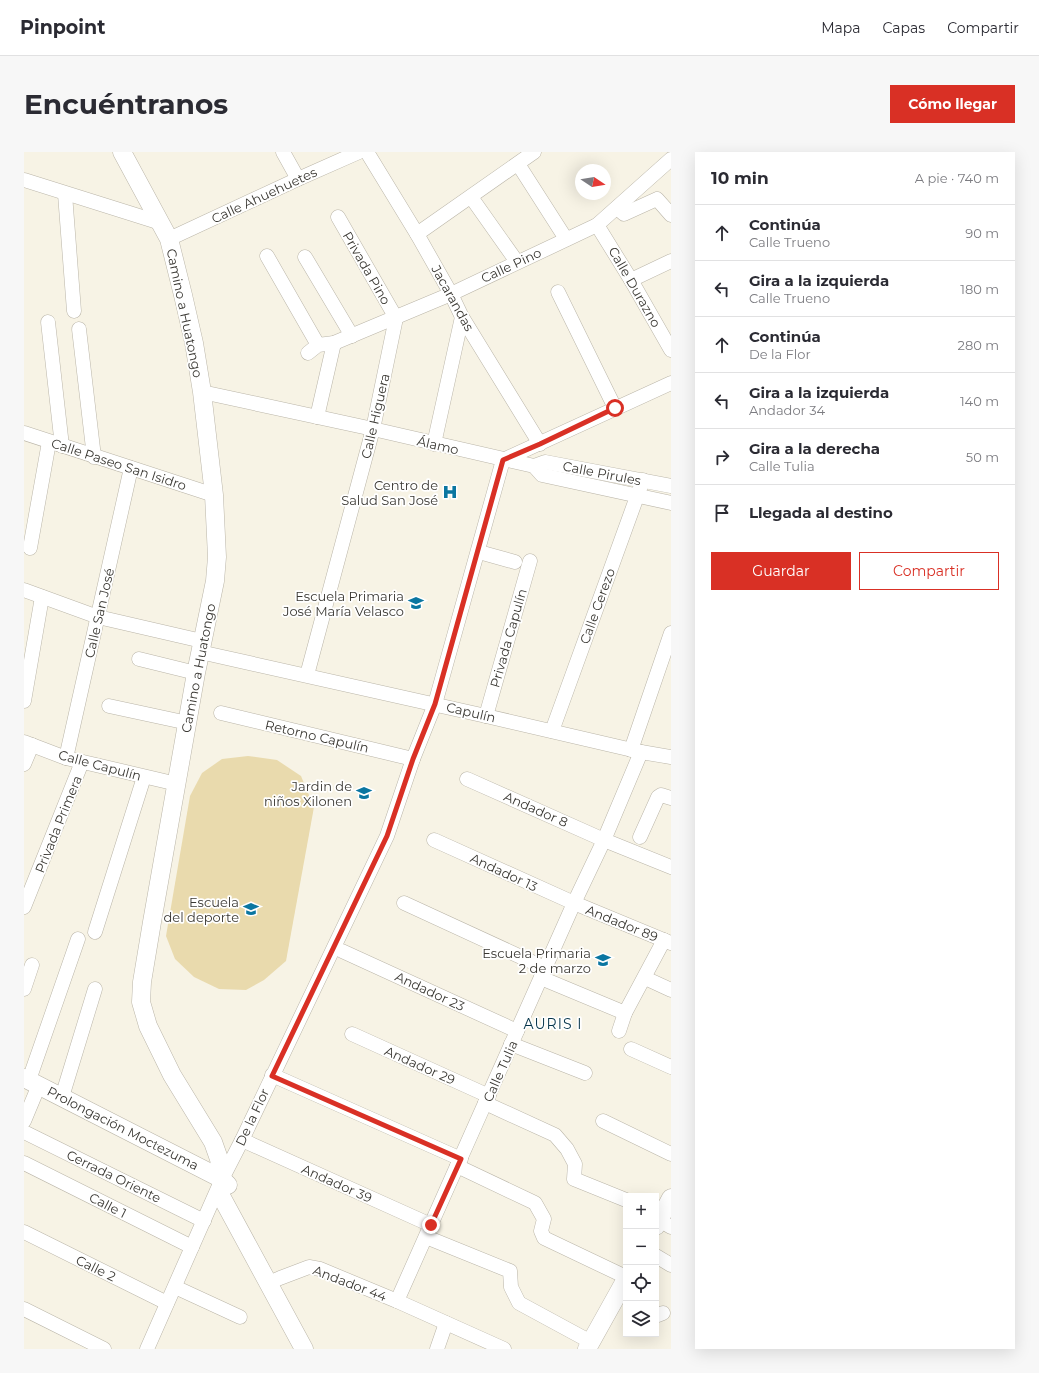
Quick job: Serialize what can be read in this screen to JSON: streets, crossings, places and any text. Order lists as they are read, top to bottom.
{
  "streets": {
    "main road": ["Camino a Huatongo", "Prolongación Moctezuma"],
    "street": [
      "Calle Ahuehuetes",
      "Calle Pino",
      "Privada Pino",
      "Calle Durazno",
      "Jacarandas",
      "Calle Higuera",
      "Álamo",
      "Calle Paseo San Isidro",
      "Calle Pirules",
      "Calle Cerezo",
      "Calle San José",
      "Privada Capulín",
      "Capulín",
      "Retorno Capulín",
      "Calle Capulín",
      "Andador 8",
      "Privada Primera",
      "Andador 13",
      "Andador 89",
      "Andador 23",
      "Andador 29",
      "Calle Tulia",
      "De la Flor",
      "Cerrada Oriente",
      "Andador 39",
      "Calle 1",
      "Calle 2",
      "Andador 44"
    ]
  },
  "crossings": [
    ["Calle Ahuehuetes", "Camino a Huatongo"],
    ["Calle Pino", "Privada Pino"],
    ["Calle Pino", "Calle Durazno"],
    ["Calle Pino", "Jacarandas"],
    ["Calle Pino", "Calle Higuera"],
    ["Privada Pino", "Calle Higuera"],
    ["Camino a Huatongo", "Álamo"],
    ["Camino a Huatongo", "Calle Paseo San Isidro"],
    ["Camino a Huatongo", "Capulín"],
    ["Camino a Huatongo", "Calle Capulín"],
    ["Camino a Huatongo", "De la Flor"],
    ["Camino a Huatongo", "Prolongación Moctezuma"],
    ["Calle Higuera", "Álamo"],
    ["Calle Higuera", "Capulín"],
    ["Álamo", "Calle Pirules"],
    ["Álamo", "Calle Cerezo"],
    ["Álamo", "De la Flor"],
    ["Calle Paseo San Isidro", "Calle San José"],
    ["Calle Pirules", "Calle Cerezo"],
    ["Calle Cerezo", "Capulín"],
    ["Calle San José", "Capulín"],
    ["Calle San José", "Calle Capulín"],
    ["Privada Capulín", "Capulín"],
    ["Capulín", "Calle Tulia"],
    ["Capulín", "De la Flor"],
    ["Retorno Capulín", "De la Flor"],
    ["Calle Capulín", "Privada Primera"],
    ["Andador 8", "Calle Tulia"],
    ["Andador 13", "Andador 89"],
    ["Andador 13", "Calle Tulia"],
    ["Andador 89", "Calle Tulia"],
    ["Andador 23", "Calle Tulia"],
    ["Andador 29", "Calle Tulia"],
    ["Calle Tulia", "Andador 39"],
    ["Calle Tulia", "Andador 44"],
    ["De la Flor", "Prolongación Moctezuma"],
    ["De la Flor", "Cerrada Oriente"],
    ["De la Flor", "Andador 39"],
    ["De la Flor", "Calle 1"],
    ["De la Flor", "Calle 2"],
    ["Prolongación Moctezuma", "Andador 44"]
  ],
  "districts": ["AURIS I"],
  "places": {
    "hospital": ["Centro de Salud San José"],
    "school or university": [
      "Escuela Primaria José María Velasco",
      "Jardin de niños Xilonen",
      "Escuela del deporte",
      "Escuela Primaria 2 de marzo"
    ]
  },
  "north": "right",
  "page": {
    "header": "Pinpoint",
    "nav": ["Mapa", "Capas", "Compartir"],
    "buttons": [
      "Cómo llegar",
      ["Guardar", "Compartir"]
    ],
    "title": "Encuéntranos",
    "heading": ["10 min", "A pie · 740 m"],
    "list": [
      ["Continúa", "Calle Trueno", "90 m"],
      ["Gira a la izquierda", "Calle Trueno", "180 m"],
      ["Continúa", "De la Flor", "280 m"],
      ["Gira a la izquierda", "Andador 34", "140 m"],
      ["Gira a la derecha", "Calle Tulia", "50 m"],
      "Llegada al destino"
    ],
    "map_buttons": ["+", "−"]
  }
}
